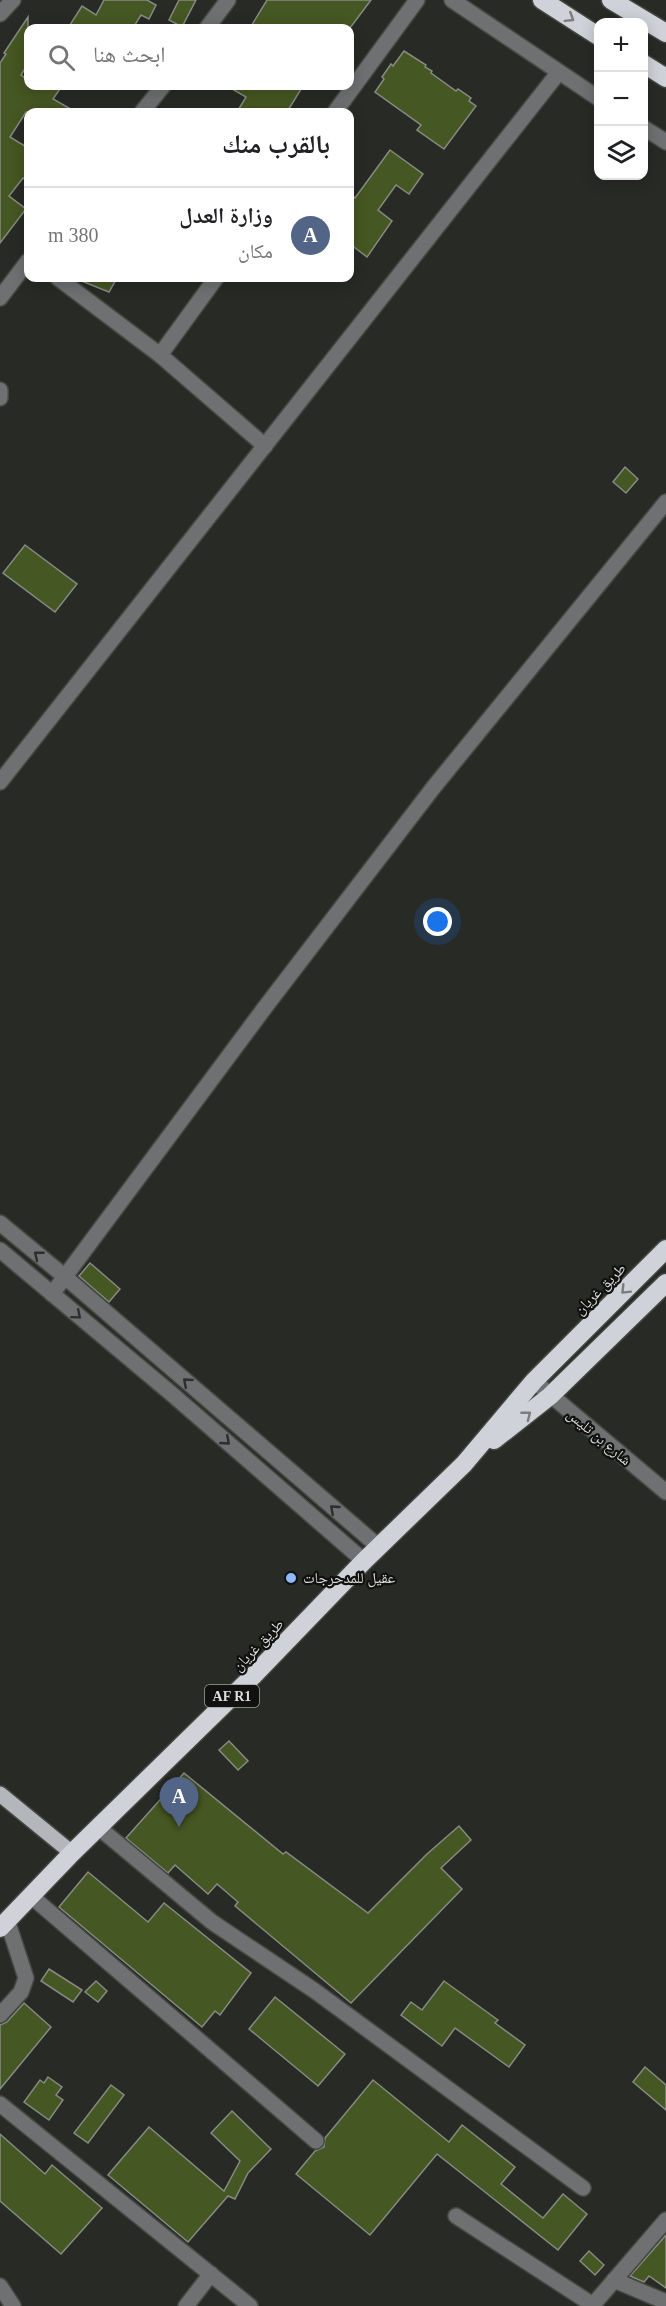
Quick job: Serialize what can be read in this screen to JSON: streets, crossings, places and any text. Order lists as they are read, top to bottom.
{
  "streets": {
    "highway": ["طريق غريان", "AF R1"],
    "street": ["شارع بن تليس"]
  },
  "crossings": [
    ["طريق غريان", "شارع بن تليس"]
  ],
  "places": ["عقيل للمدحرجات"],
  "page": {
    "map_buttons": ["+", "−"],
    "search": "ابحث هنا",
    "heading": "بالقرب منك",
    "list": [
      {
        "mark": "A",
        "name": "وزارة العدل",
        "note": "مكان",
        "value": "380 m"
      }
    ],
    "pins": "A"
  }
}
